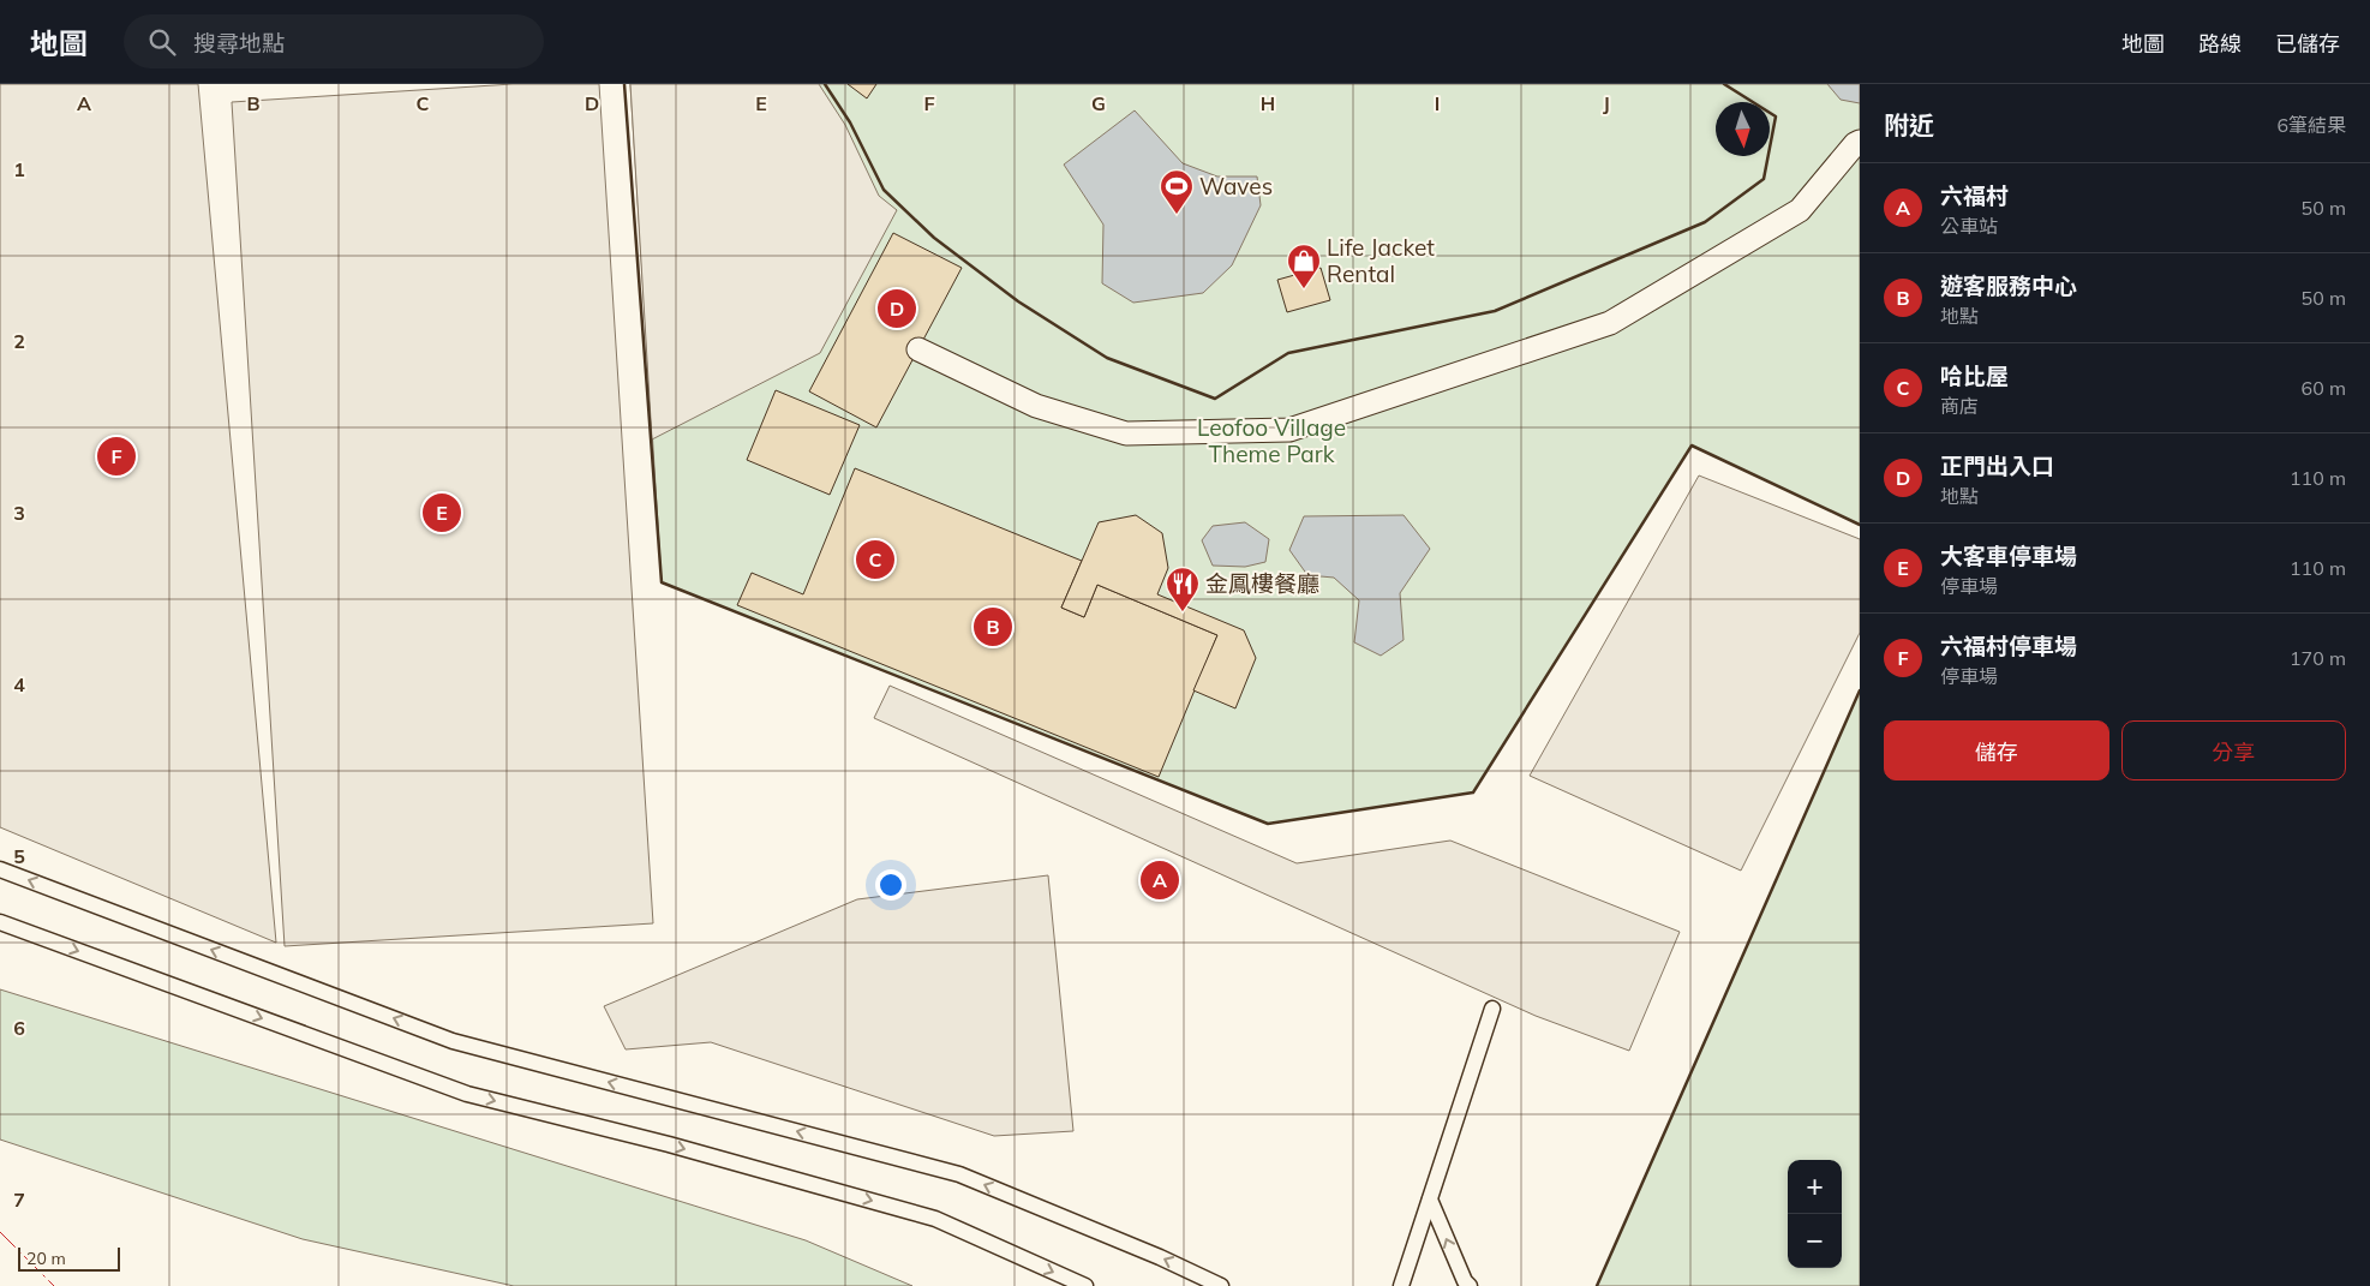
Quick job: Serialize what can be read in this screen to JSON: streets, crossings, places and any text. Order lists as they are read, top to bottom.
{
  "parks": ["Leofoo Village Theme Park"],
  "places": {
    "sports": ["Waves"],
    "shop": ["Life Jacket Rental"],
    "restaurant": ["金鳳樓餐廳"]
  },
  "scale_bar": "20 m",
  "north": "bottom",
  "page": {
    "header": "地圖",
    "search": "搜尋地點",
    "nav": ["地圖", "路線", "已儲存"],
    "heading": ["附近", "6筆結果"],
    "list": [
      {
        "mark": "A",
        "name": "六福村",
        "note": "公車站",
        "value": "50 m"
      },
      {
        "mark": "B",
        "name": "遊客服務中心",
        "note": "地點",
        "value": "50 m"
      },
      {
        "mark": "C",
        "name": "哈比屋",
        "note": "商店",
        "value": "60 m"
      },
      {
        "mark": "D",
        "name": "正門出入口",
        "note": "地點",
        "value": "110 m"
      },
      {
        "mark": "E",
        "name": "大客車停車場",
        "note": "停車場",
        "value": "110 m"
      },
      {
        "mark": "F",
        "name": "六福村停車場",
        "note": "停車場",
        "value": "170 m"
      }
    ],
    "pins": [
      "D",
      "F",
      "E",
      "C",
      "B",
      "A"
    ],
    "buttons": ["儲存", "分享"],
    "map_buttons": ["+", "−"],
    "scale": "20 m"
  },
  "grid": {
    "columns": [
      "A",
      "B",
      "C",
      "D",
      "E",
      "F",
      "G",
      "H",
      "I",
      "J"
    ],
    "rows": [
      "1",
      "2",
      "3",
      "4",
      "5",
      "6",
      "7"
    ]
  }
}
